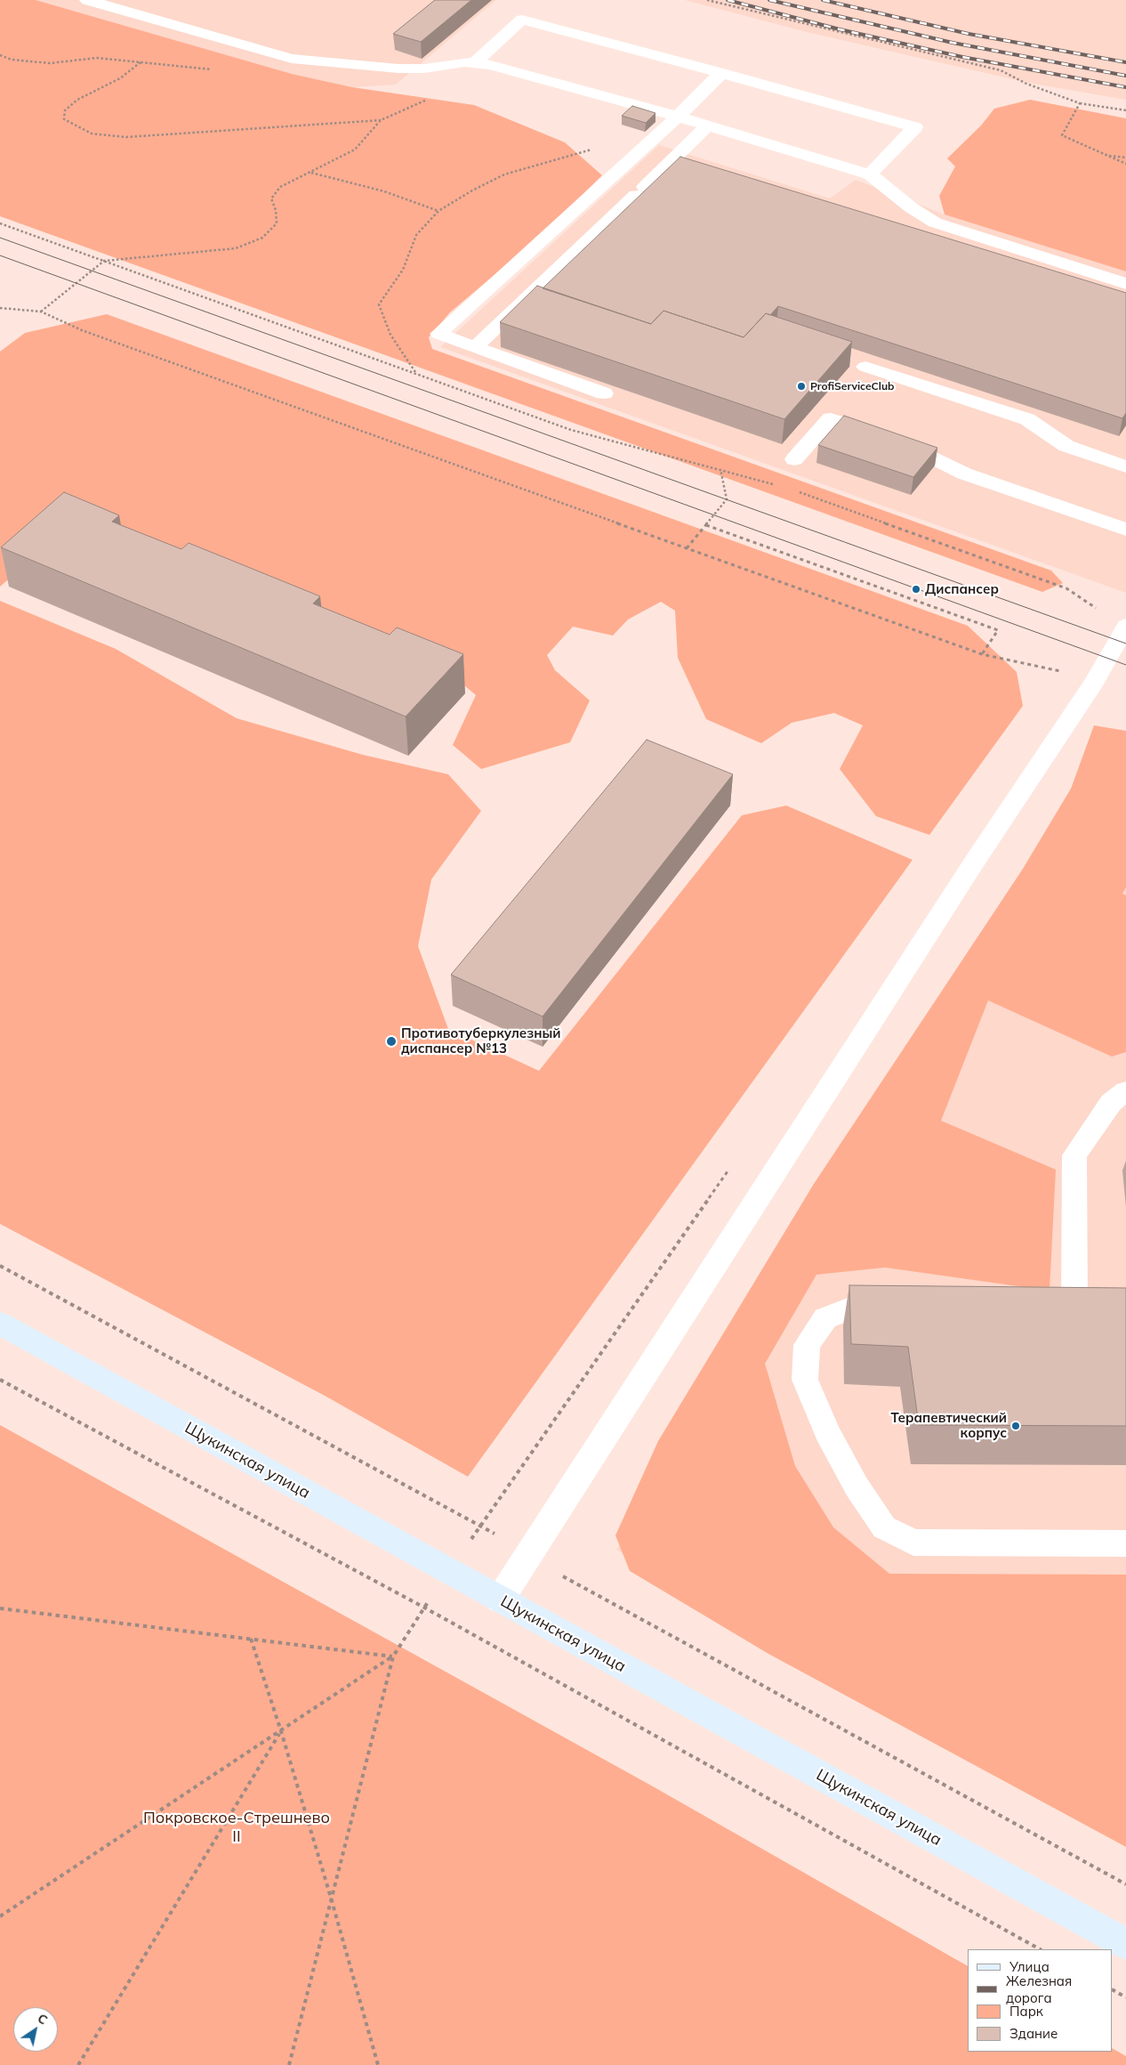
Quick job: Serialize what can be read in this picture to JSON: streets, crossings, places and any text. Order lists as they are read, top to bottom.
{
  "streets": {
    "main road": ["Щукинская улица"]
  },
  "parks": ["Покровское-Стрешнево II"],
  "places": [
    "ProfiServiceClub",
    "Диспансер",
    "Противотуберкулезный диспансер №13",
    "Терапевтический корпус"
  ],
  "legend": [
    "Улица",
    "Железная дорога",
    "Парк",
    "Здание"
  ],
  "north": "top right"
}
